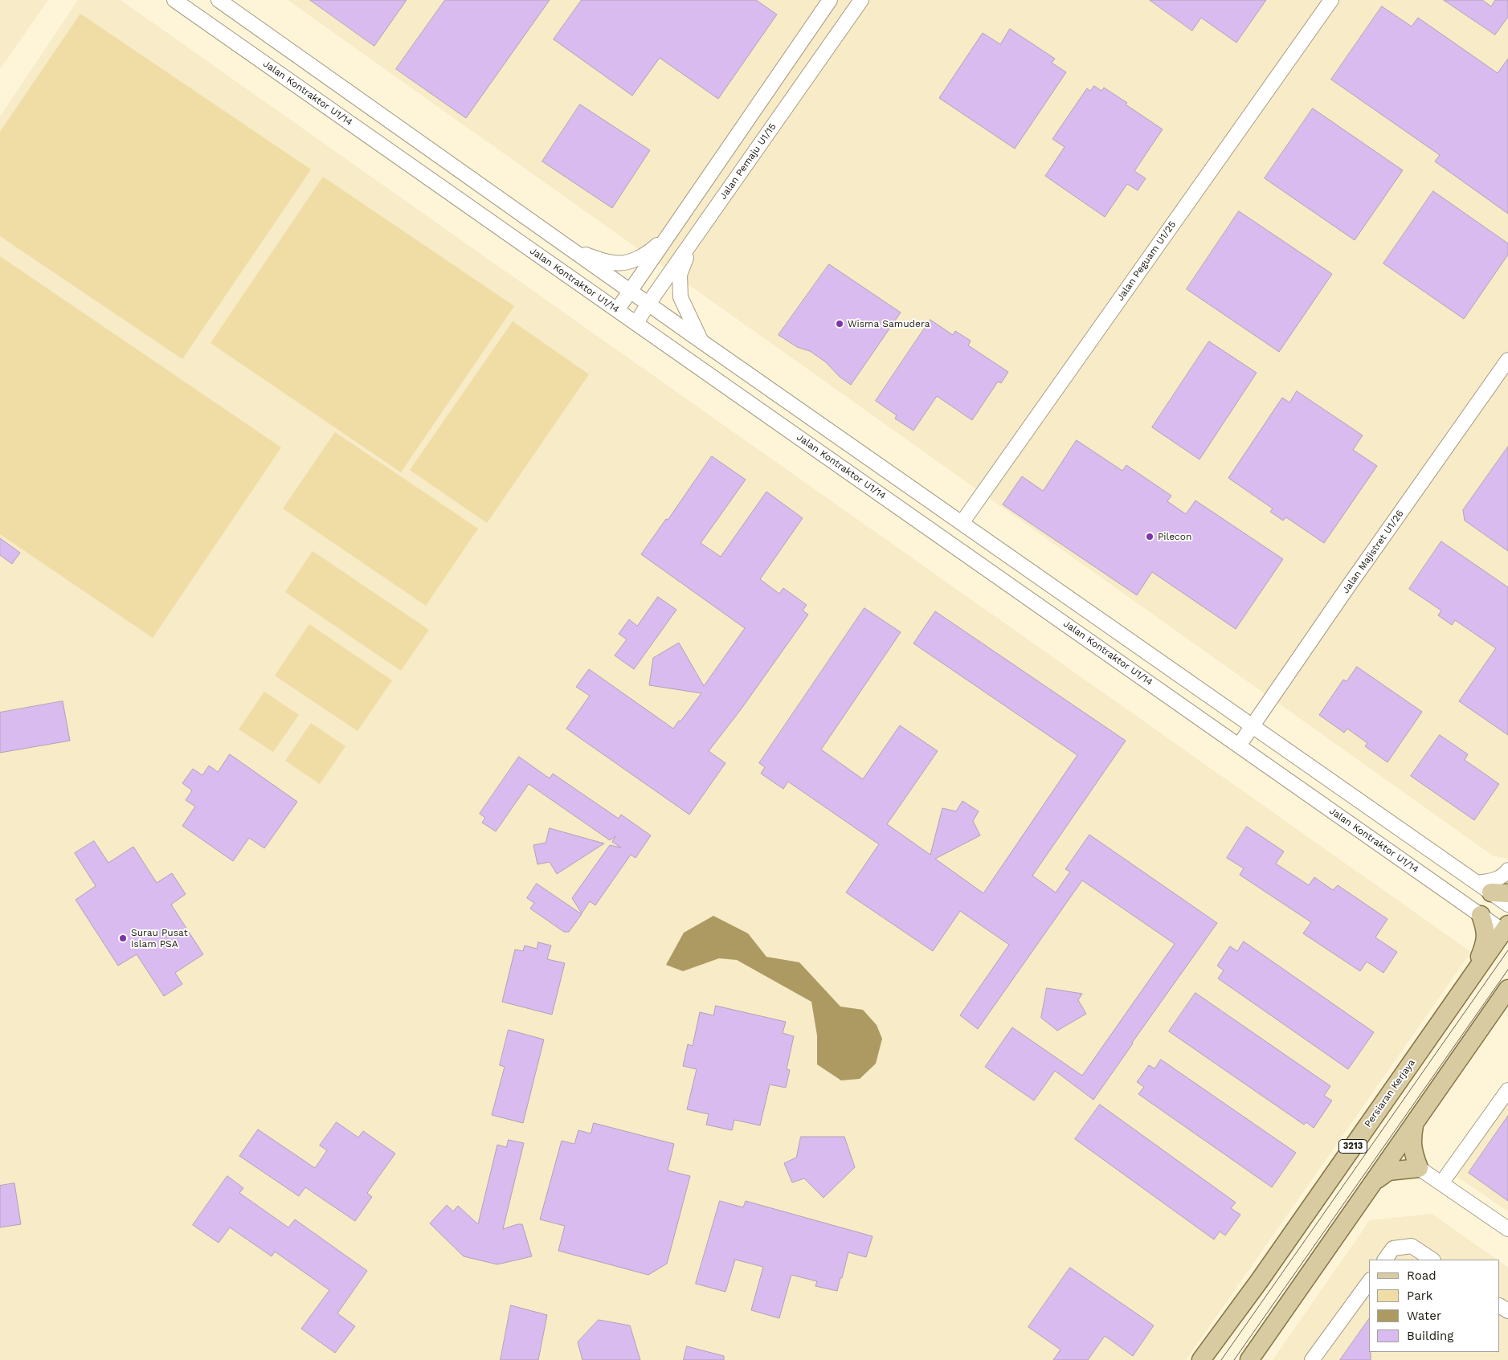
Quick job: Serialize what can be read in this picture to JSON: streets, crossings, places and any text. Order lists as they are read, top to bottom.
{
  "streets": {
    "main road": ["Persiaran Kerjaya", "3213"],
    "street": [
      "Jalan Kontraktor U1/14",
      "Jalan Pemaju U1/15",
      "Jalan Peguam U1/25",
      "Jalan Majistret U1/26"
    ]
  },
  "crossings": [
    ["Jalan Kontraktor U1/14", "Jalan Pemaju U1/15"],
    ["Jalan Kontraktor U1/14", "Jalan Majistret U1/26"],
    ["Jalan Kontraktor U1/14", "Persiaran Kerjaya"]
  ],
  "places": ["Wisma Samudera", "Pilecon", "Surau Pusat Islam PSA"],
  "legend": [
    "Road",
    "Park",
    "Water",
    "Building"
  ]
}
